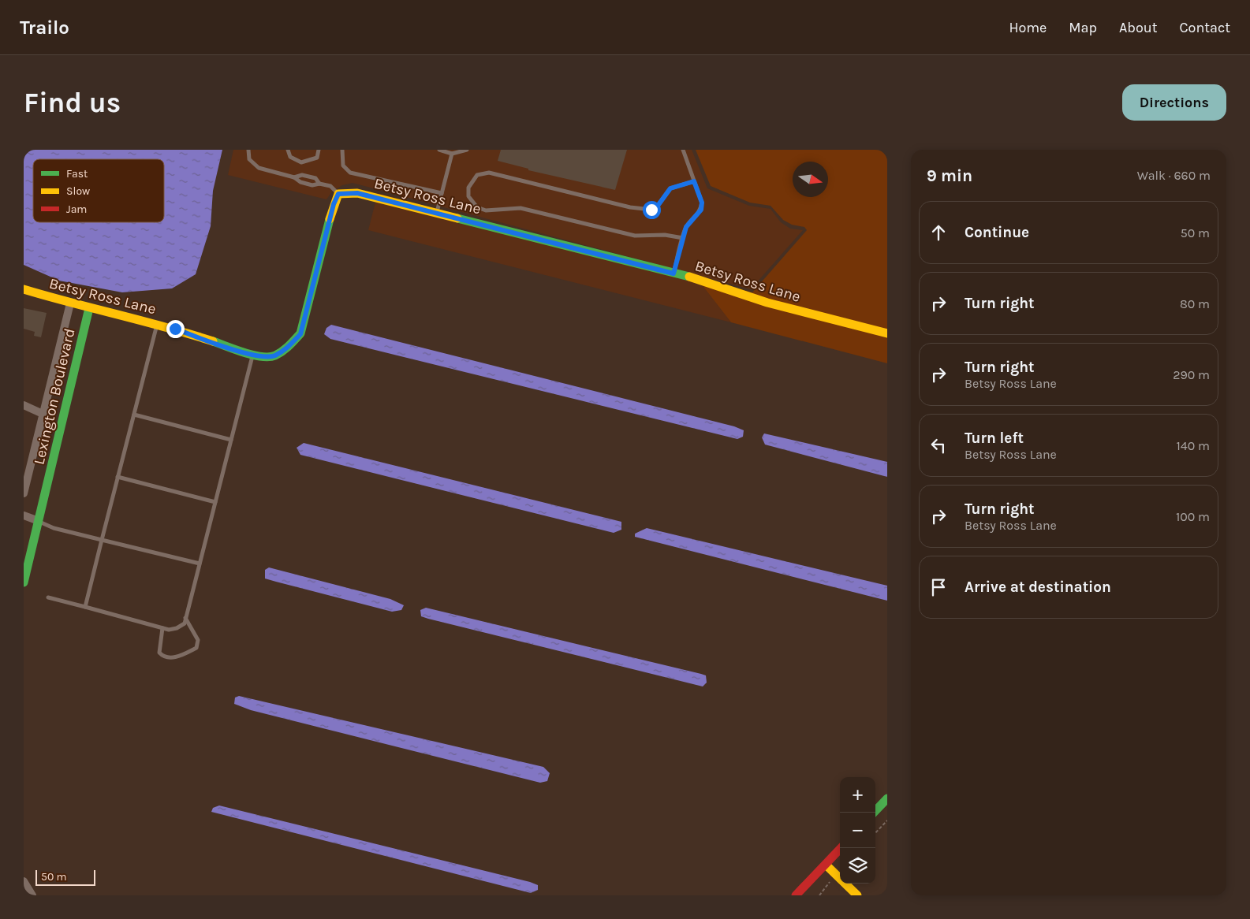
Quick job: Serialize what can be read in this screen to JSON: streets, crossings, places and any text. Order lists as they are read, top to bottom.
{
  "streets": {
    "street": ["Betsy Ross Lane", "Lexington Boulevard"]
  },
  "crossings": [
    ["Betsy Ross Lane", "Lexington Boulevard"]
  ],
  "legend": ["Fast", "Slow", "Jam"],
  "scale_bar": "50 m",
  "north": "right",
  "page": {
    "header": "Trailo",
    "nav": [
      "Home",
      "Map",
      "About",
      "Contact"
    ],
    "buttons": "Directions",
    "title": "Find us",
    "heading": ["9 min", "Walk · 660 m"],
    "list": [
      ["Continue", "50 m"],
      ["Turn right", "80 m"],
      ["Turn right", "Betsy Ross Lane", "290 m"],
      ["Turn left", "Betsy Ross Lane", "140 m"],
      ["Turn right", "Betsy Ross Lane", "100 m"],
      "Arrive at destination"
    ],
    "map_buttons": ["+", "−"],
    "scale": "50 m"
  }
}
